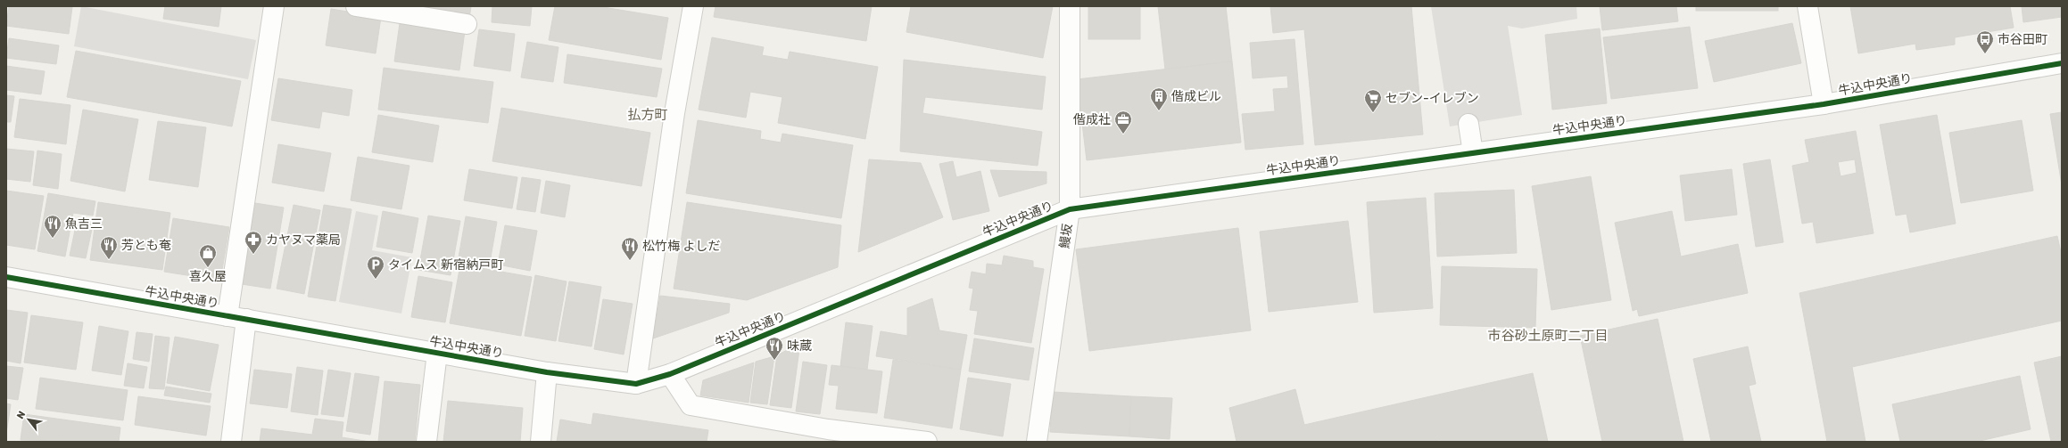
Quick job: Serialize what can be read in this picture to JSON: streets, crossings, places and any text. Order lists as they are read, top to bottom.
{
  "streets": {
    "street": ["牛込中央通り", "鰻坂"]
  },
  "crossings": [
    ["牛込中央通り", "鰻坂"]
  ],
  "districts": ["払方町", "市谷砂土原町二丁目"],
  "places": {
    "bus stop": ["市谷田町"],
    "building": ["偕成ビル"],
    "supermarket": ["セブン-イレブン"],
    "office": ["偕成社"],
    "restaurant": [
      "魚吉三",
      "芳とも奄",
      "松竹梅 よしだ",
      "味蔵"
    ],
    "pharmacy": ["カヤヌマ薬局"],
    "shop": ["喜久屋"],
    "parking": ["タイムス 新宿納戸町"]
  },
  "north": "top left"
}
